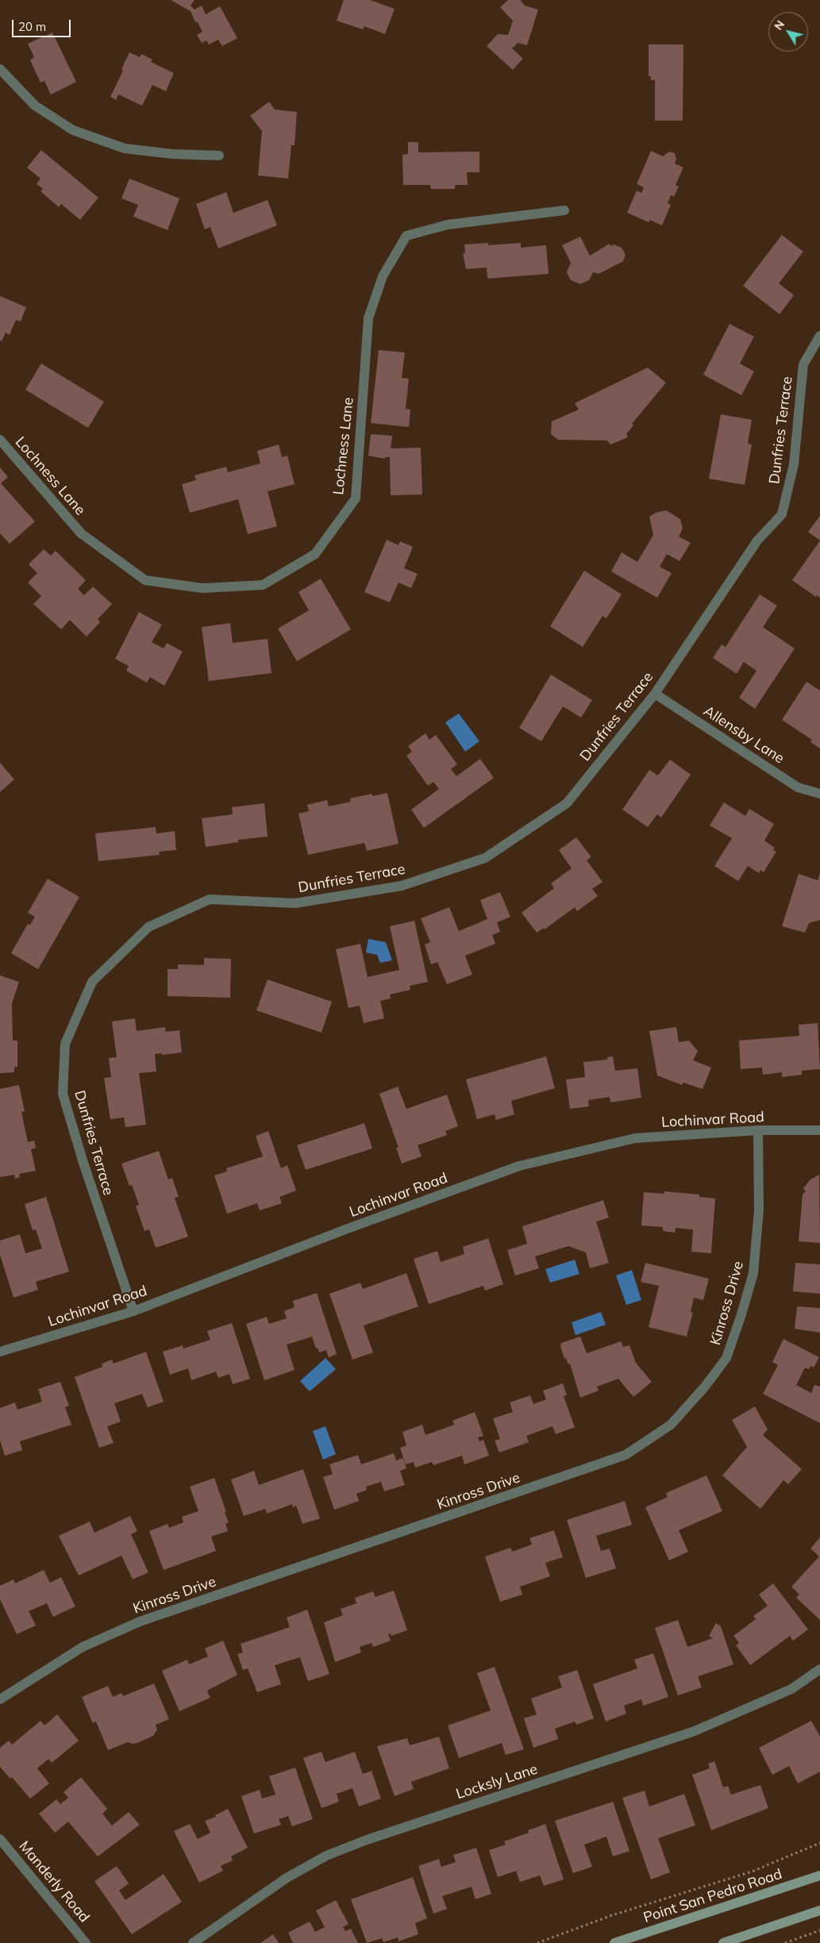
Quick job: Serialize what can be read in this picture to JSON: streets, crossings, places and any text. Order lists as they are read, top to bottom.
{
  "streets": {
    "main road": ["Point San Pedro Road"],
    "street": [
      "Dunfries Terrace",
      "Lochness Lane",
      "Allensby Lane",
      "Lochinvar Road",
      "Kinross Drive",
      "Locksly Lane",
      "Manderly Road"
    ]
  },
  "crossings": [
    ["Dunfries Terrace", "Allensby Lane"],
    ["Dunfries Terrace", "Lochinvar Road"],
    ["Lochinvar Road", "Kinross Drive"]
  ],
  "scale_bar": "20 m",
  "north": "top left"
}
